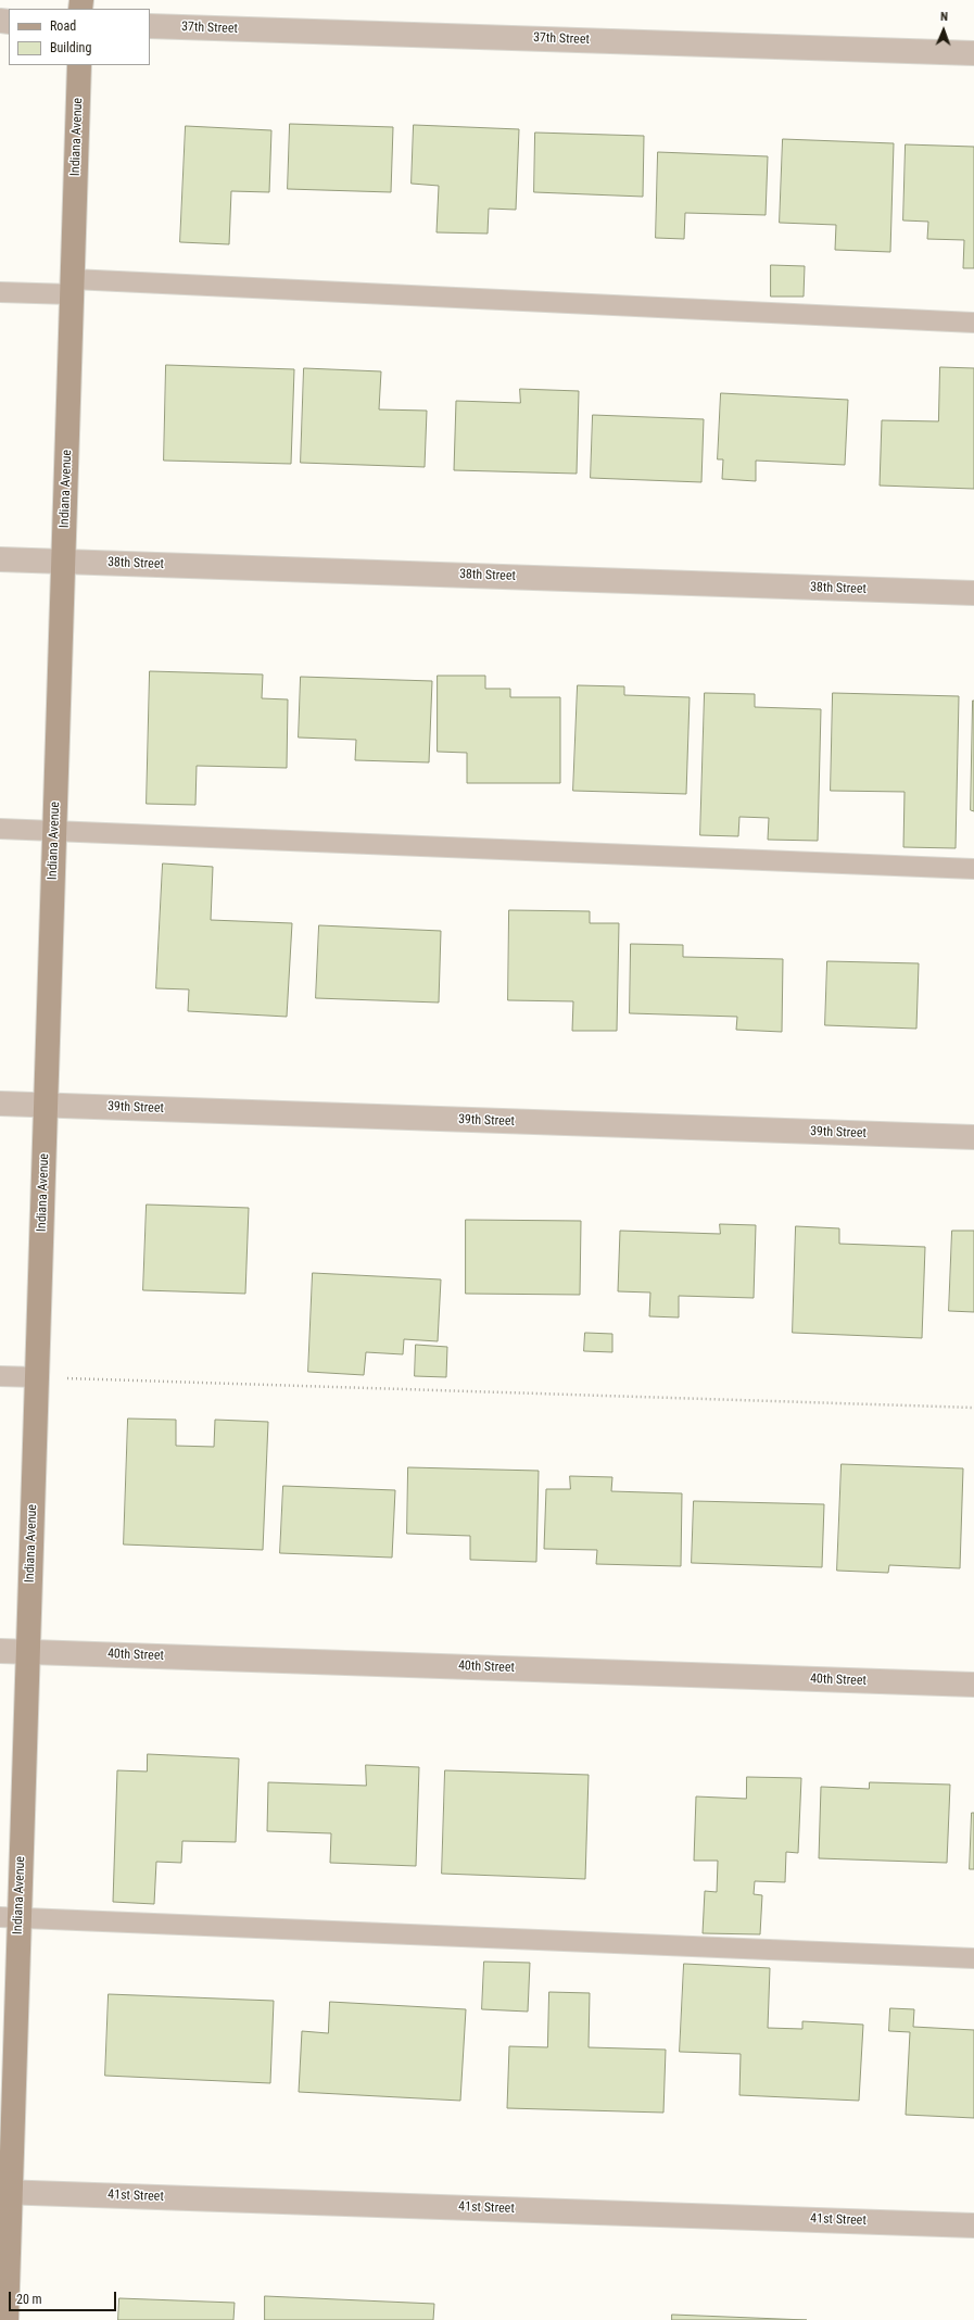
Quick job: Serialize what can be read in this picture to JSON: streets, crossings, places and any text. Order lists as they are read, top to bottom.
{
  "streets": {
    "main road": ["Indiana Avenue"],
    "street": [
      "37th Street",
      "38th Street",
      "39th Street",
      "40th Street",
      "41st Street"
    ]
  },
  "crossings": [
    ["Indiana Avenue", "38th Street"],
    ["Indiana Avenue", "39th Street"],
    ["Indiana Avenue", "40th Street"],
    ["Indiana Avenue", "41st Street"]
  ],
  "legend": ["Road", "Building"],
  "scale_bar": "20 m",
  "north": "top"
}
